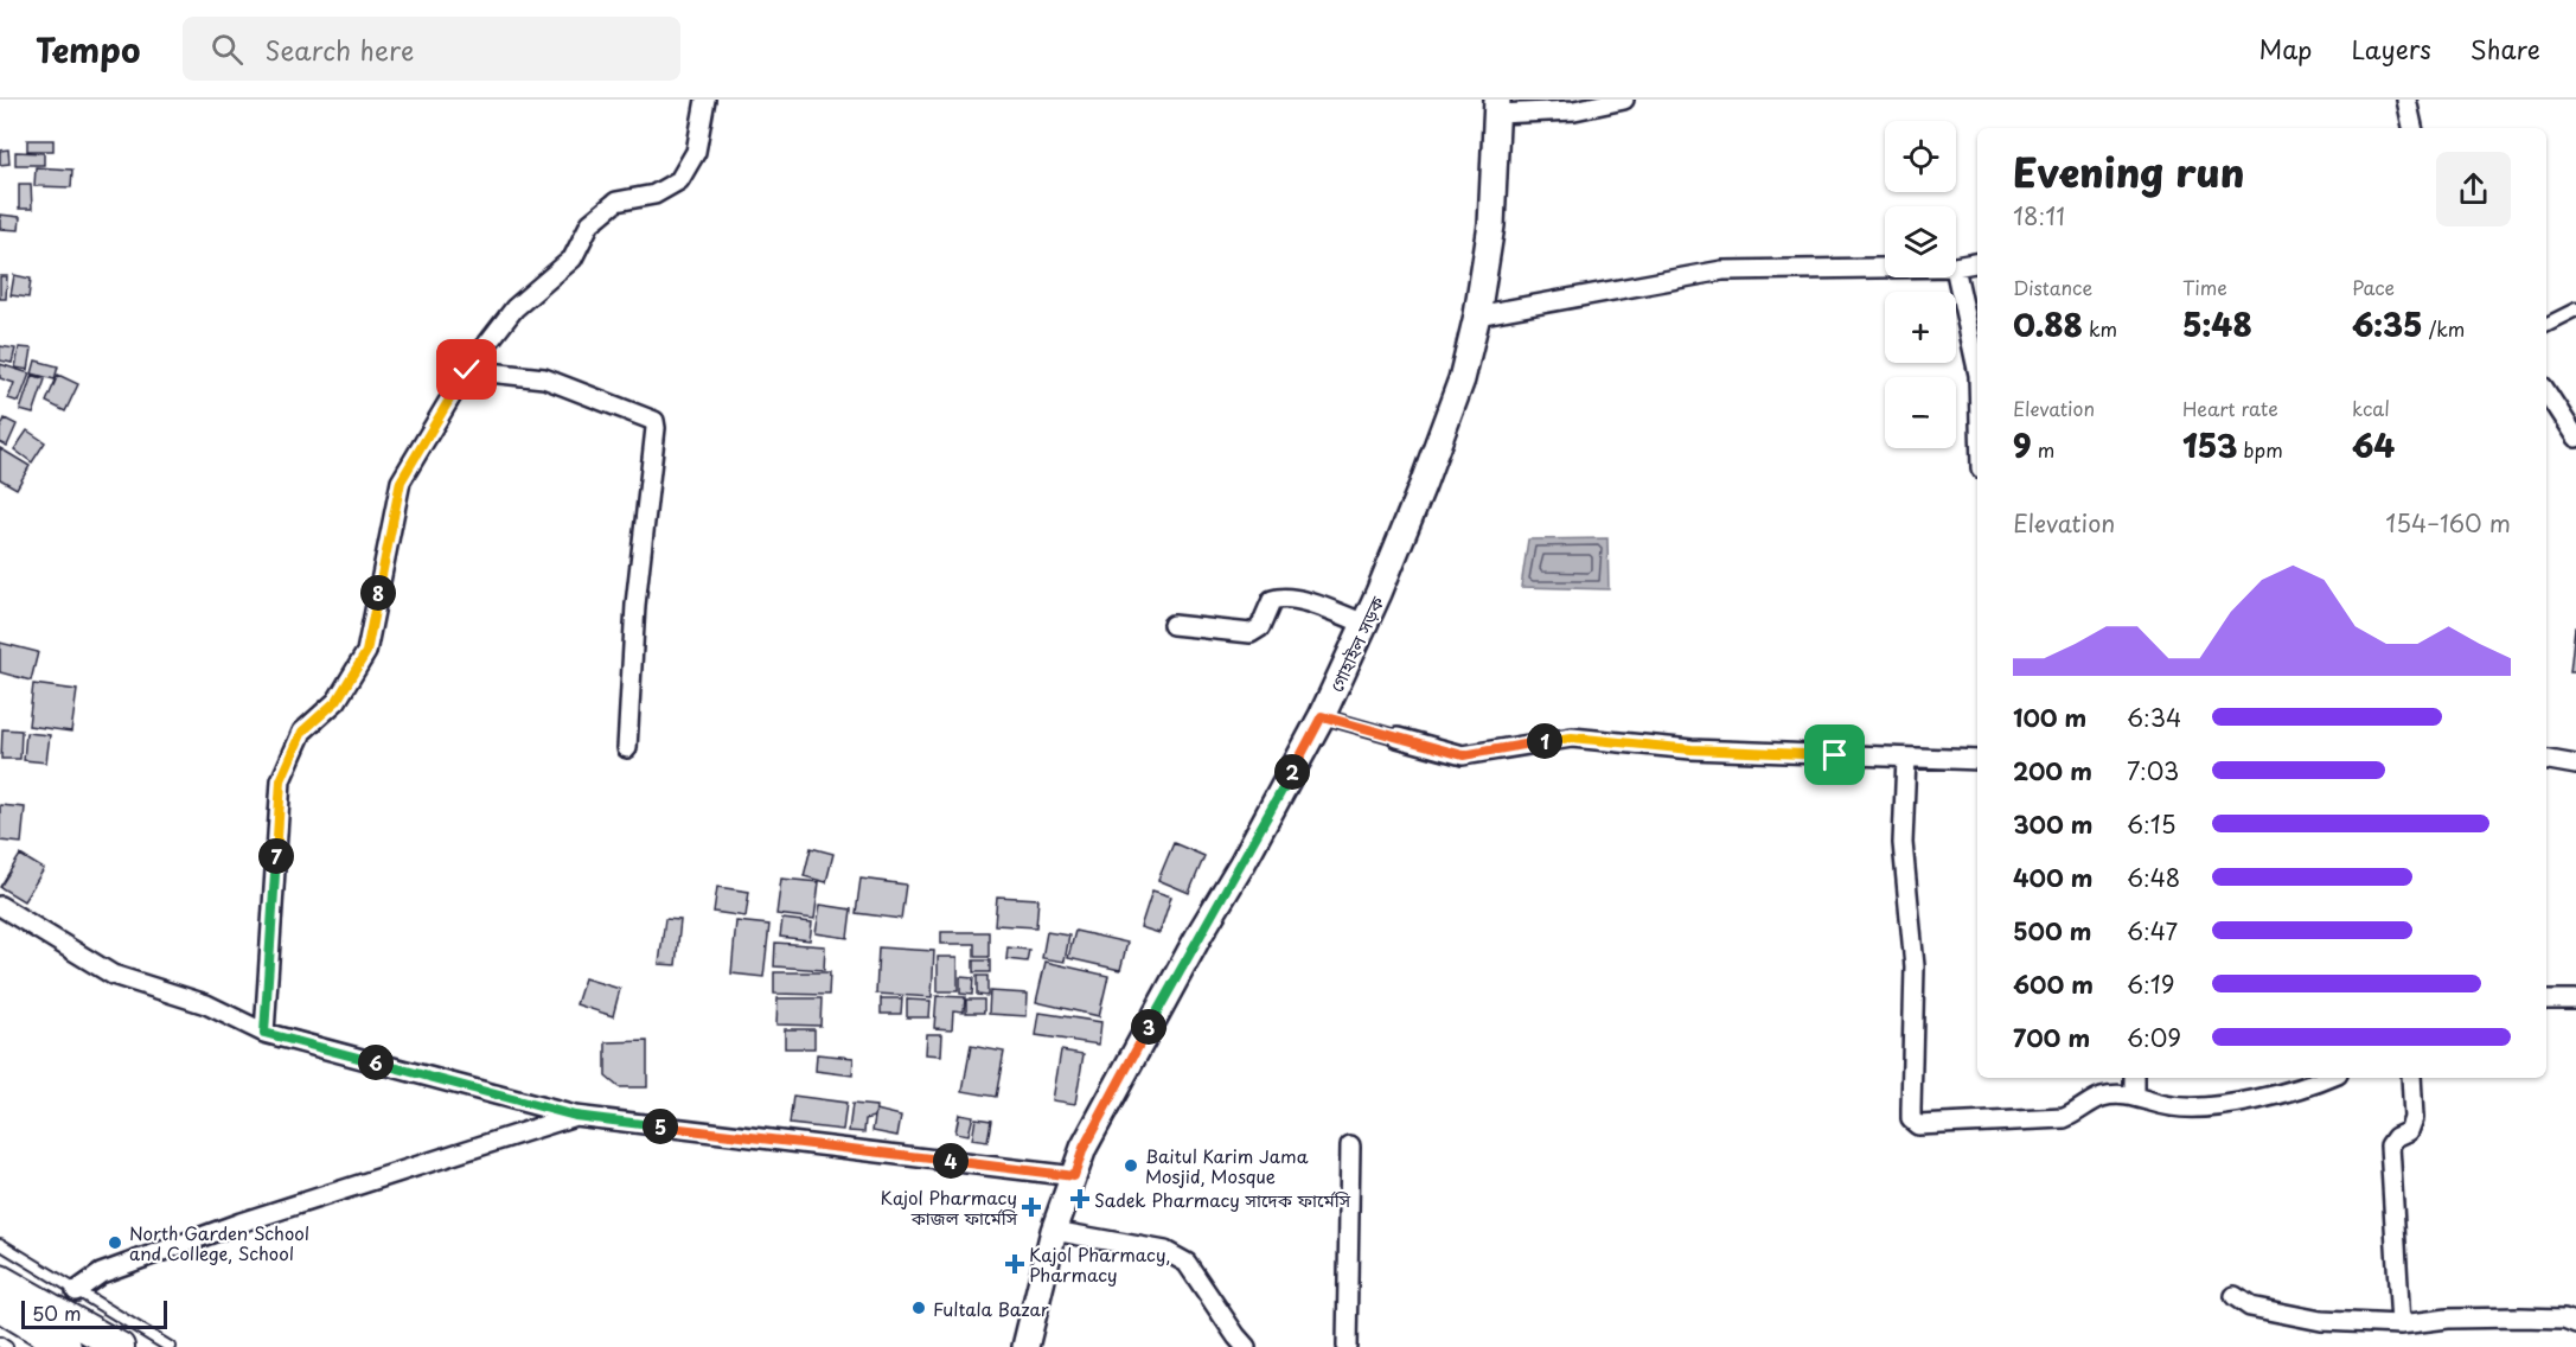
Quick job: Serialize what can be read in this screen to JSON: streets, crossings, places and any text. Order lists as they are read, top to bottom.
{
  "streets": {
    "main road": ["গোহাইল সড়ক"]
  },
  "places": {
    "other": ["Baitul Karim Jama Mosjid, Mosque", "North Garden School and College, School", "Fultala Bazar"],
    "health": ["Sadek Pharmacy সাদেক ফার্মেসি", "Kajol Pharmacy কাজল ফার্মেসি", "Kajol Pharmacy, Pharmacy"]
  },
  "scale_bar": "50 m",
  "page": {
    "header": "Tempo",
    "search": "Search here",
    "nav": ["Map", "Layers", "Share"],
    "map_buttons": ["+", "−"],
    "heading": ["Evening run", "18:11"],
    "stats": [
      ["Distance", "0.88 km"],
      ["Time", "5:48"],
      ["Pace", "6:35 /km"],
      ["Elevation", "9 m"],
      ["Heart rate", "153 bpm"],
      ["kcal", "64"]
    ],
    "chart": ["Elevation", "154–160 m"],
    "pins": [
      "8",
      "1",
      "2",
      "7",
      "3",
      "6",
      "5",
      "4"
    ],
    "list": [
      {
        "name": "100 m",
        "note": "6:34"
      },
      {
        "name": "200 m",
        "note": "7:03"
      },
      {
        "name": "300 m",
        "note": "6:15"
      },
      {
        "name": "400 m",
        "note": "6:48"
      },
      {
        "name": "500 m",
        "note": "6:47"
      },
      {
        "name": "600 m",
        "note": "6:19"
      },
      {
        "name": "700 m",
        "note": "6:09"
      }
    ],
    "scale": "50 m"
  }
}
